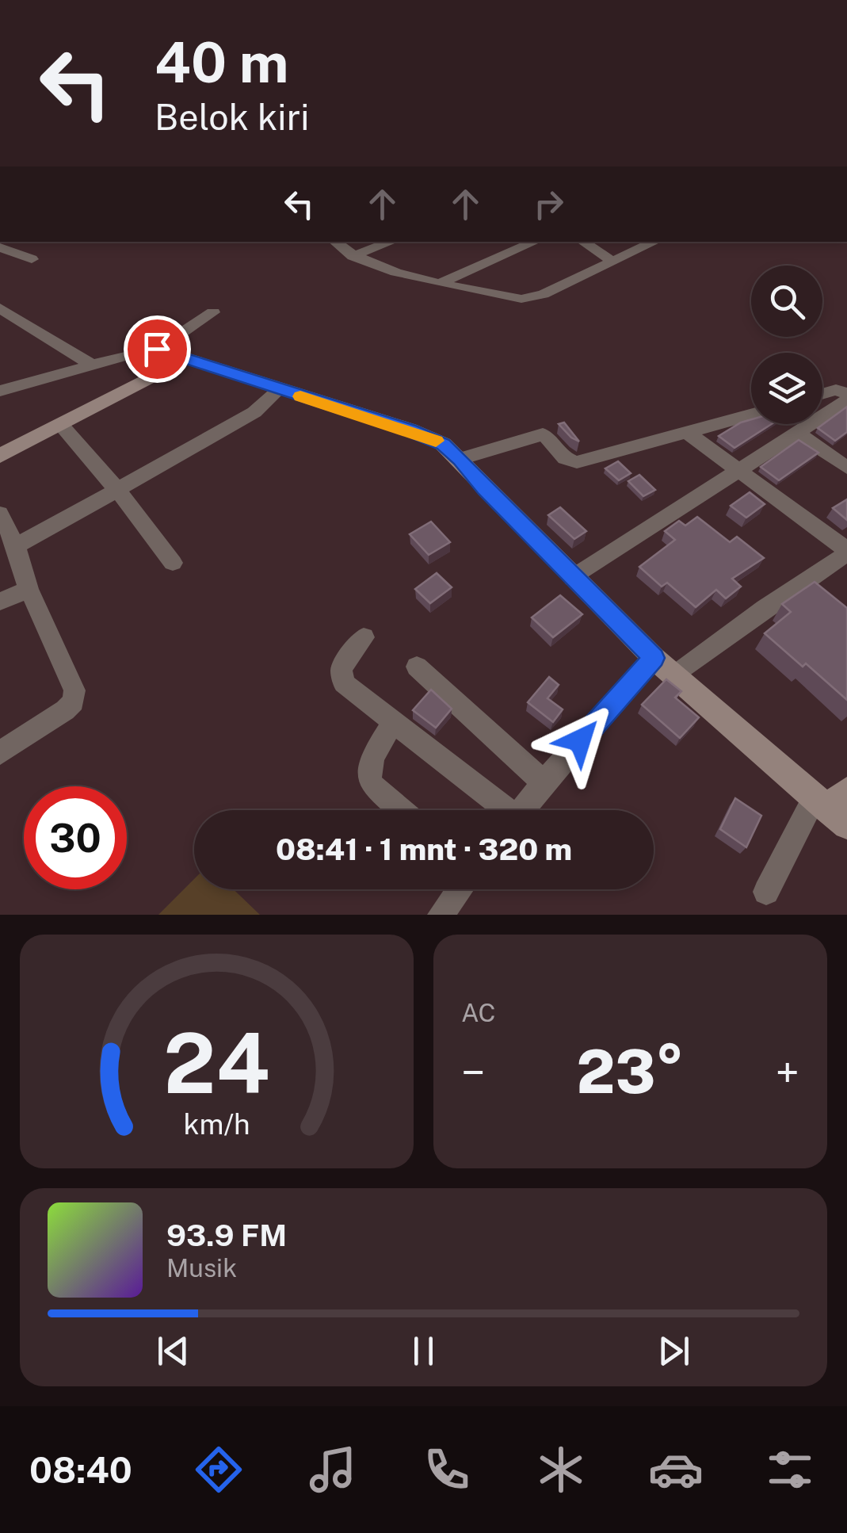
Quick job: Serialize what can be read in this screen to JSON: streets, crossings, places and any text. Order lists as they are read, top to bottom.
{
  "page": {
    "turn": ["40 m", "Belok kiri"],
    "limit": "30",
    "trip": "08:41 · 1 mnt · 320 m",
    "tile": "AC",
    "heat": ["−", "23°", "+"],
    "song": ["93.9 FM", "Musik"],
    "tabs": "08:40",
    "gauge": ["24", "km/h"]
  }
}
